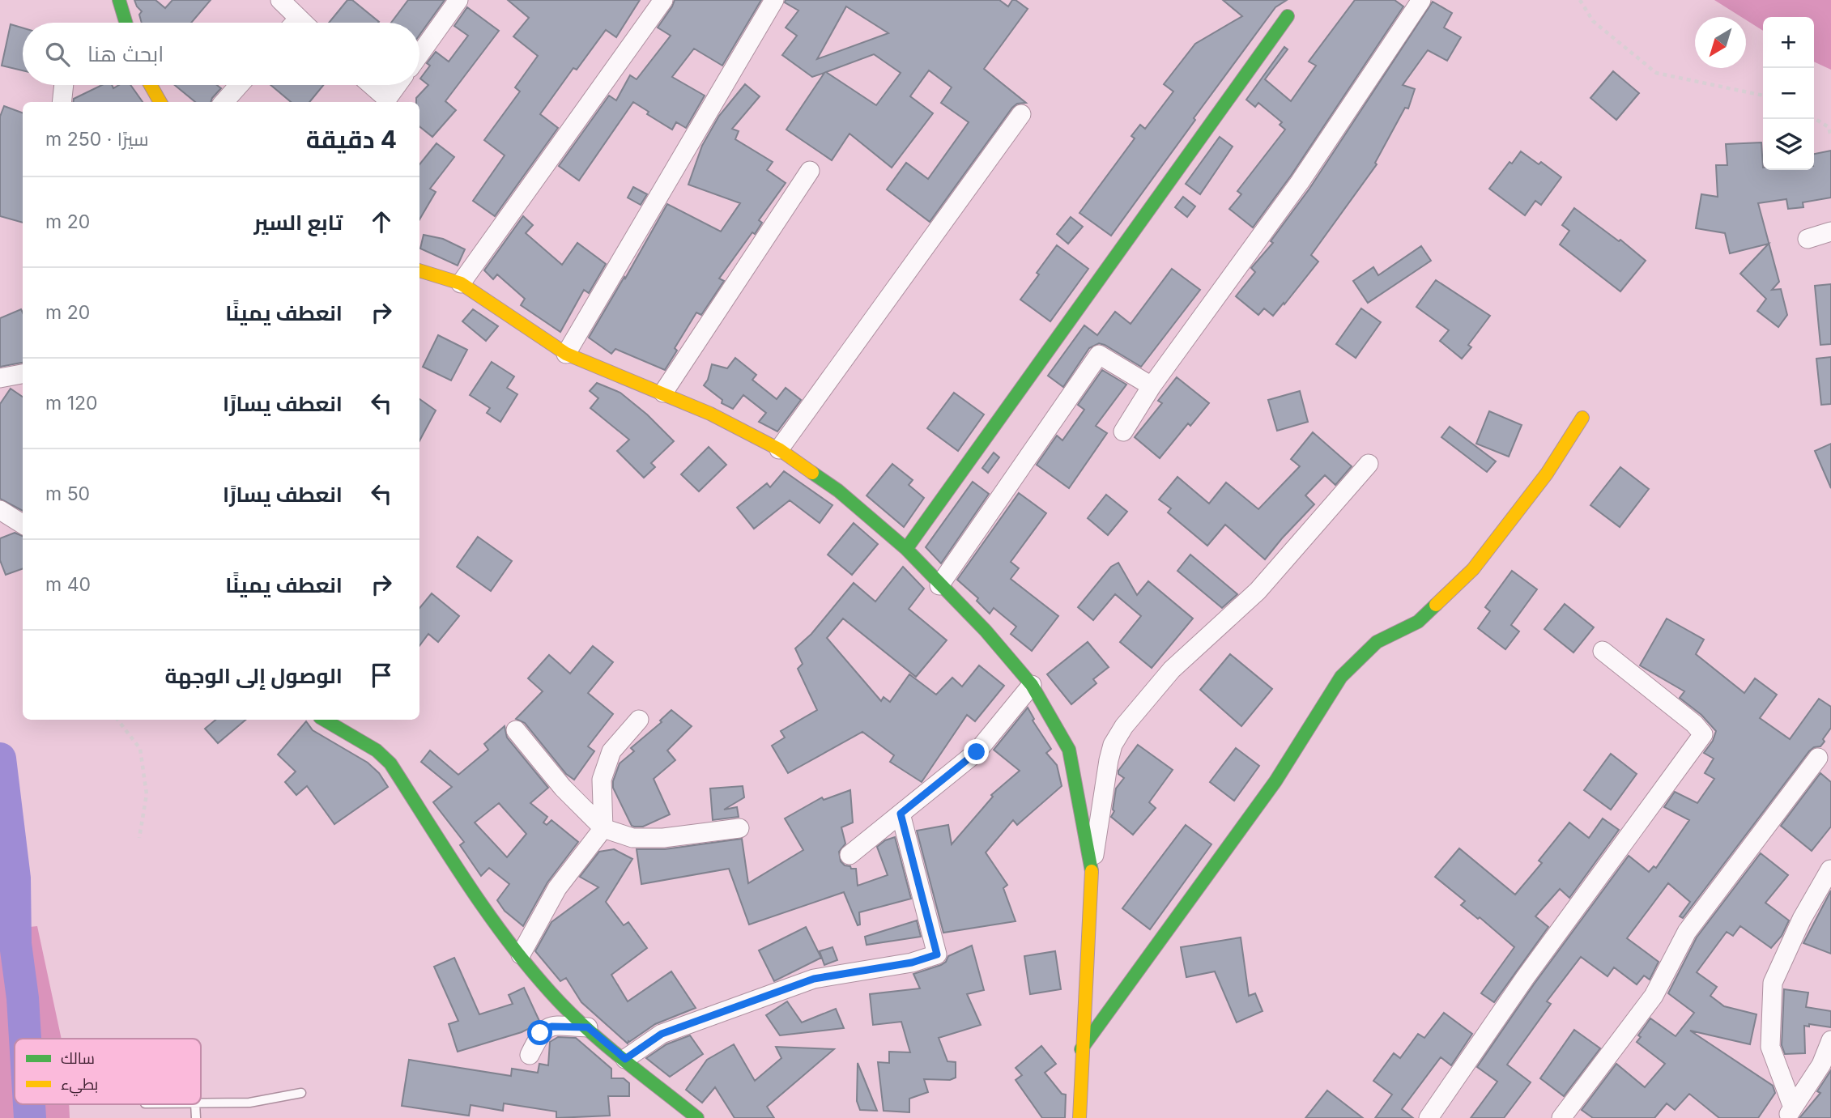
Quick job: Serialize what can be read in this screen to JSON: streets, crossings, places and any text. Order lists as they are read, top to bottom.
{
  "legend": ["سالك", "بطيء"],
  "north": "bottom left",
  "page": {
    "map_buttons": ["+", "−"],
    "search": "ابحث هنا",
    "heading": ["4 دقيقة", "سيرًا · 250 m"],
    "list": [
      ["تابع السير", "20 m"],
      ["انعطف يمينًا", "20 m"],
      ["انعطف يسارًا", "120 m"],
      ["انعطف يسارًا", "50 m"],
      ["انعطف يمينًا", "40 m"],
      "الوصول إلى الوجهة"
    ]
  }
}
